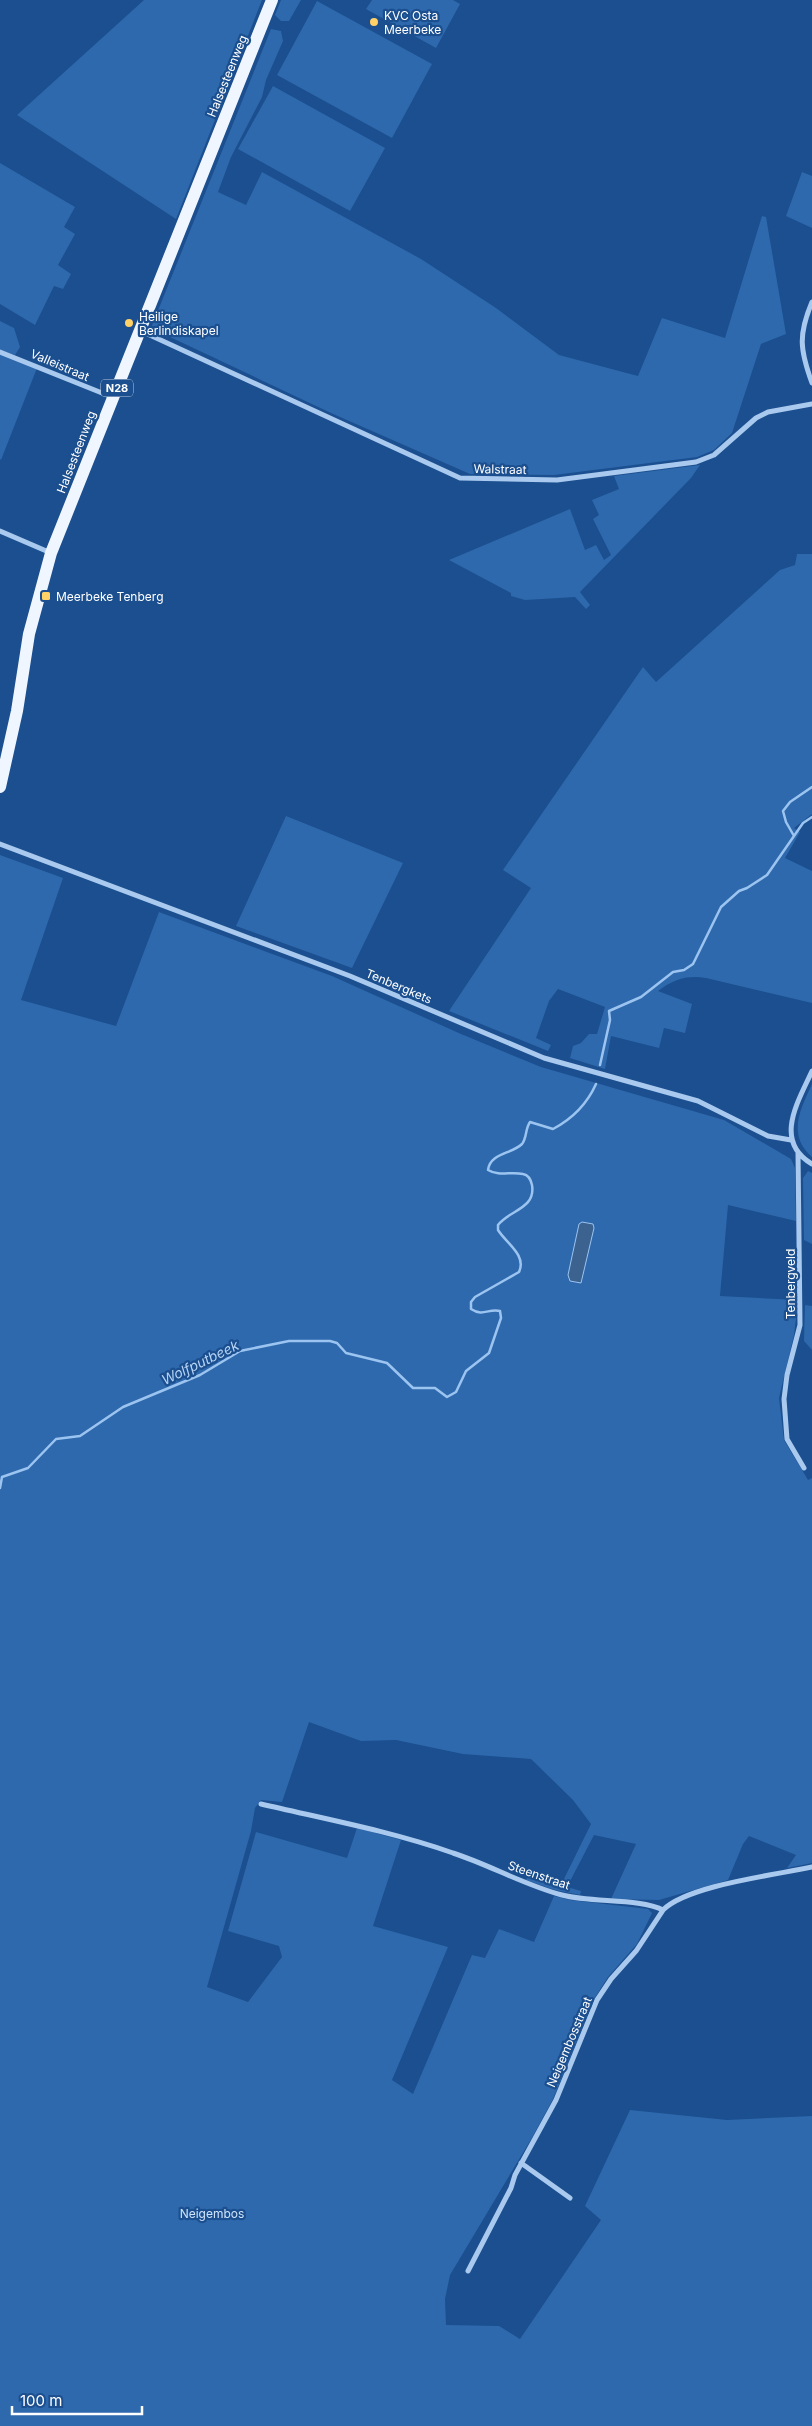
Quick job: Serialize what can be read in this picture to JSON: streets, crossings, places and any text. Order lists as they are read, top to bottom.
{
  "streets": {
    "main road": ["Halsesteenweg", "N28"],
    "street": [
      "Valleistraat",
      "Walstraat",
      "Tenbergkets",
      "Tenbergveld",
      "Steenstraat",
      "Neigembosstraat"
    ]
  },
  "crossings": [
    ["Halsesteenweg", "Valleistraat"],
    ["Halsesteenweg", "Walstraat"],
    ["Steenstraat", "Neigembosstraat"]
  ],
  "water": ["Wolfputbeek"],
  "parks": ["Neigembos"],
  "places": {
    "other": ["KVC Osta Meerbeke", "Heilige Berlindiskapel"],
    "transit": ["Meerbeke Tenberg"]
  },
  "scale_bar": "100 m"
}
